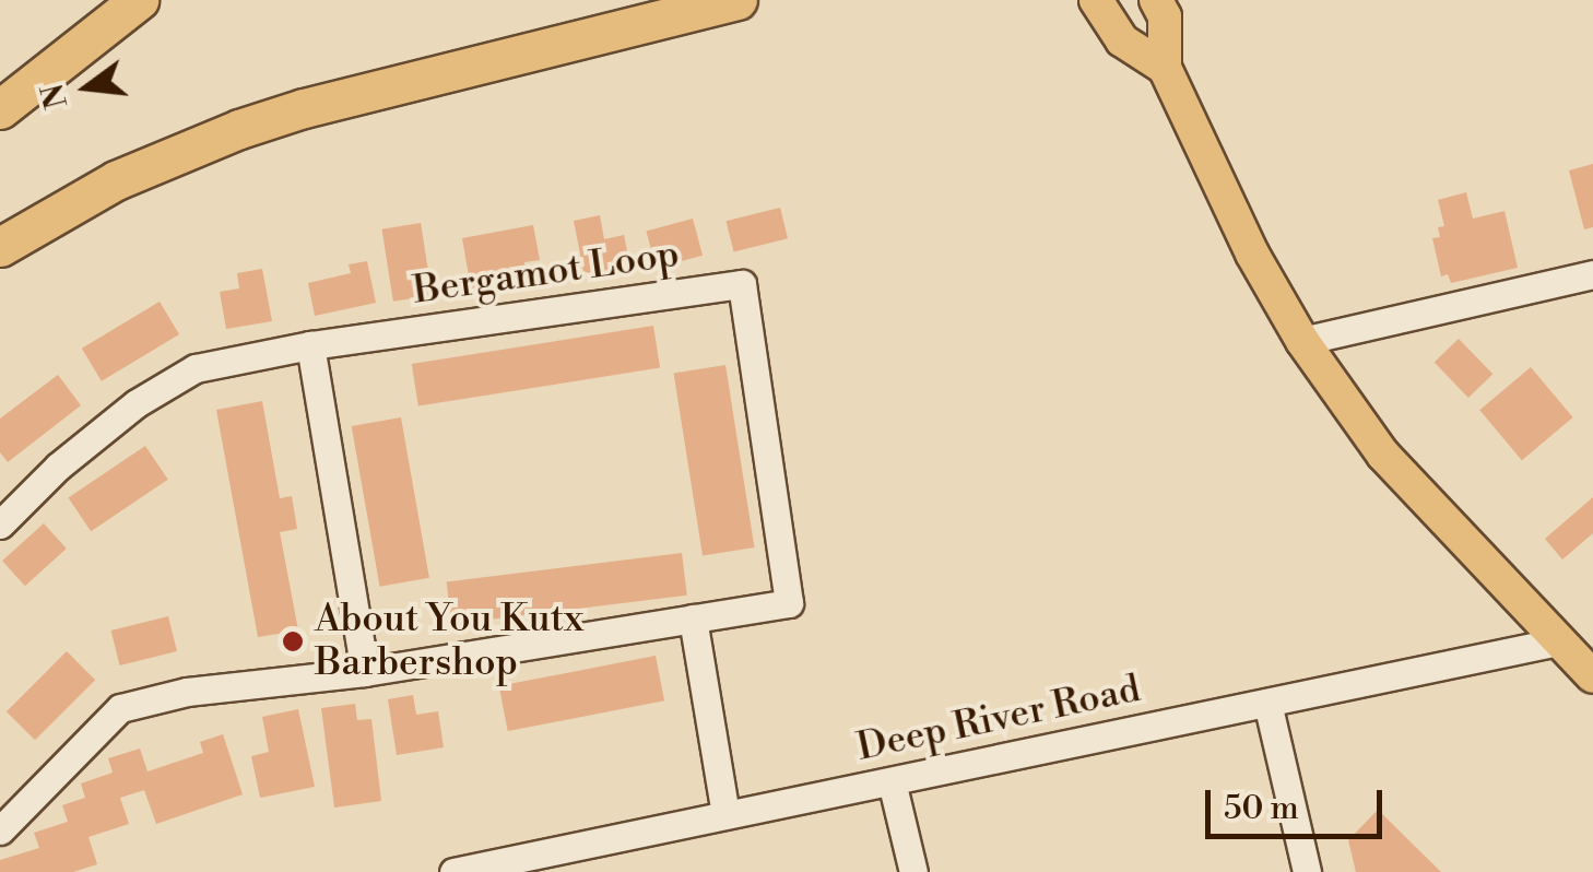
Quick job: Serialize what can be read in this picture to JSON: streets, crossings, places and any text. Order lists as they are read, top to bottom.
{
  "streets": {
    "street": ["Bergamot Loop", "Deep River Road"]
  },
  "places": ["About You Kutx Barbershop"],
  "scale_bar": "50 m",
  "north": "left"
}
